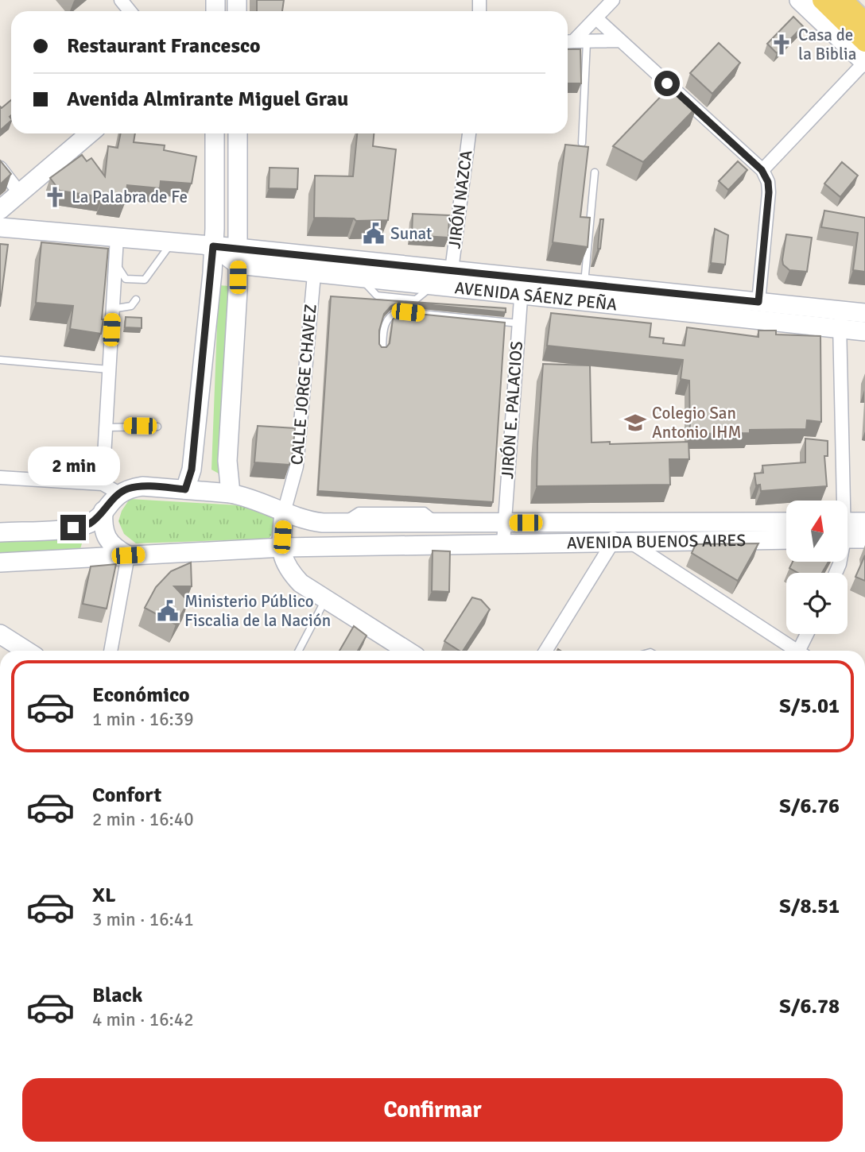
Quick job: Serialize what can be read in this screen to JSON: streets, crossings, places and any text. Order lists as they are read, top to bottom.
{
  "streets": {
    "main road": ["AVENIDA SÁENZ PEÑA", "AVENIDA BUENOS AIRES"],
    "street": ["JIRÓN NAZCA", "CALLE JORGE CHAVEZ", "JIRÓN E. PALACIOS"]
  },
  "crossings": [
    ["JIRÓN NAZCA", "AVENIDA SÁENZ PEÑA"],
    ["AVENIDA SÁENZ PEÑA", "CALLE JORGE CHAVEZ"],
    ["AVENIDA SÁENZ PEÑA", "JIRÓN E. PALACIOS"],
    ["CALLE JORGE CHAVEZ", "AVENIDA BUENOS AIRES"],
    ["JIRÓN E. PALACIOS", "AVENIDA BUENOS AIRES"]
  ],
  "places": {
    "church": ["Casa de la Biblia", "La Palabra de Fe"],
    "public building": ["Sunat", "Ministerio Público Fiscalia de la Nación"],
    "school or university": ["Colegio San Antonio IHM"]
  },
  "north": "top",
  "page": {
    "banner": ["Restaurant Francesco", "Avenida Almirante Miguel Grau"],
    "bubble": "2 min",
    "list": [
      {
        "name": "Económico",
        "note": "1 min · 16:39",
        "value": "S/5.01"
      },
      {
        "name": "Confort",
        "note": "2 min · 16:40",
        "value": "S/6.76"
      },
      {
        "name": "XL",
        "note": "3 min · 16:41",
        "value": "S/8.51"
      },
      {
        "name": "Black",
        "note": "4 min · 16:42",
        "value": "S/6.78"
      }
    ],
    "buttons": "Confirmar"
  }
}
